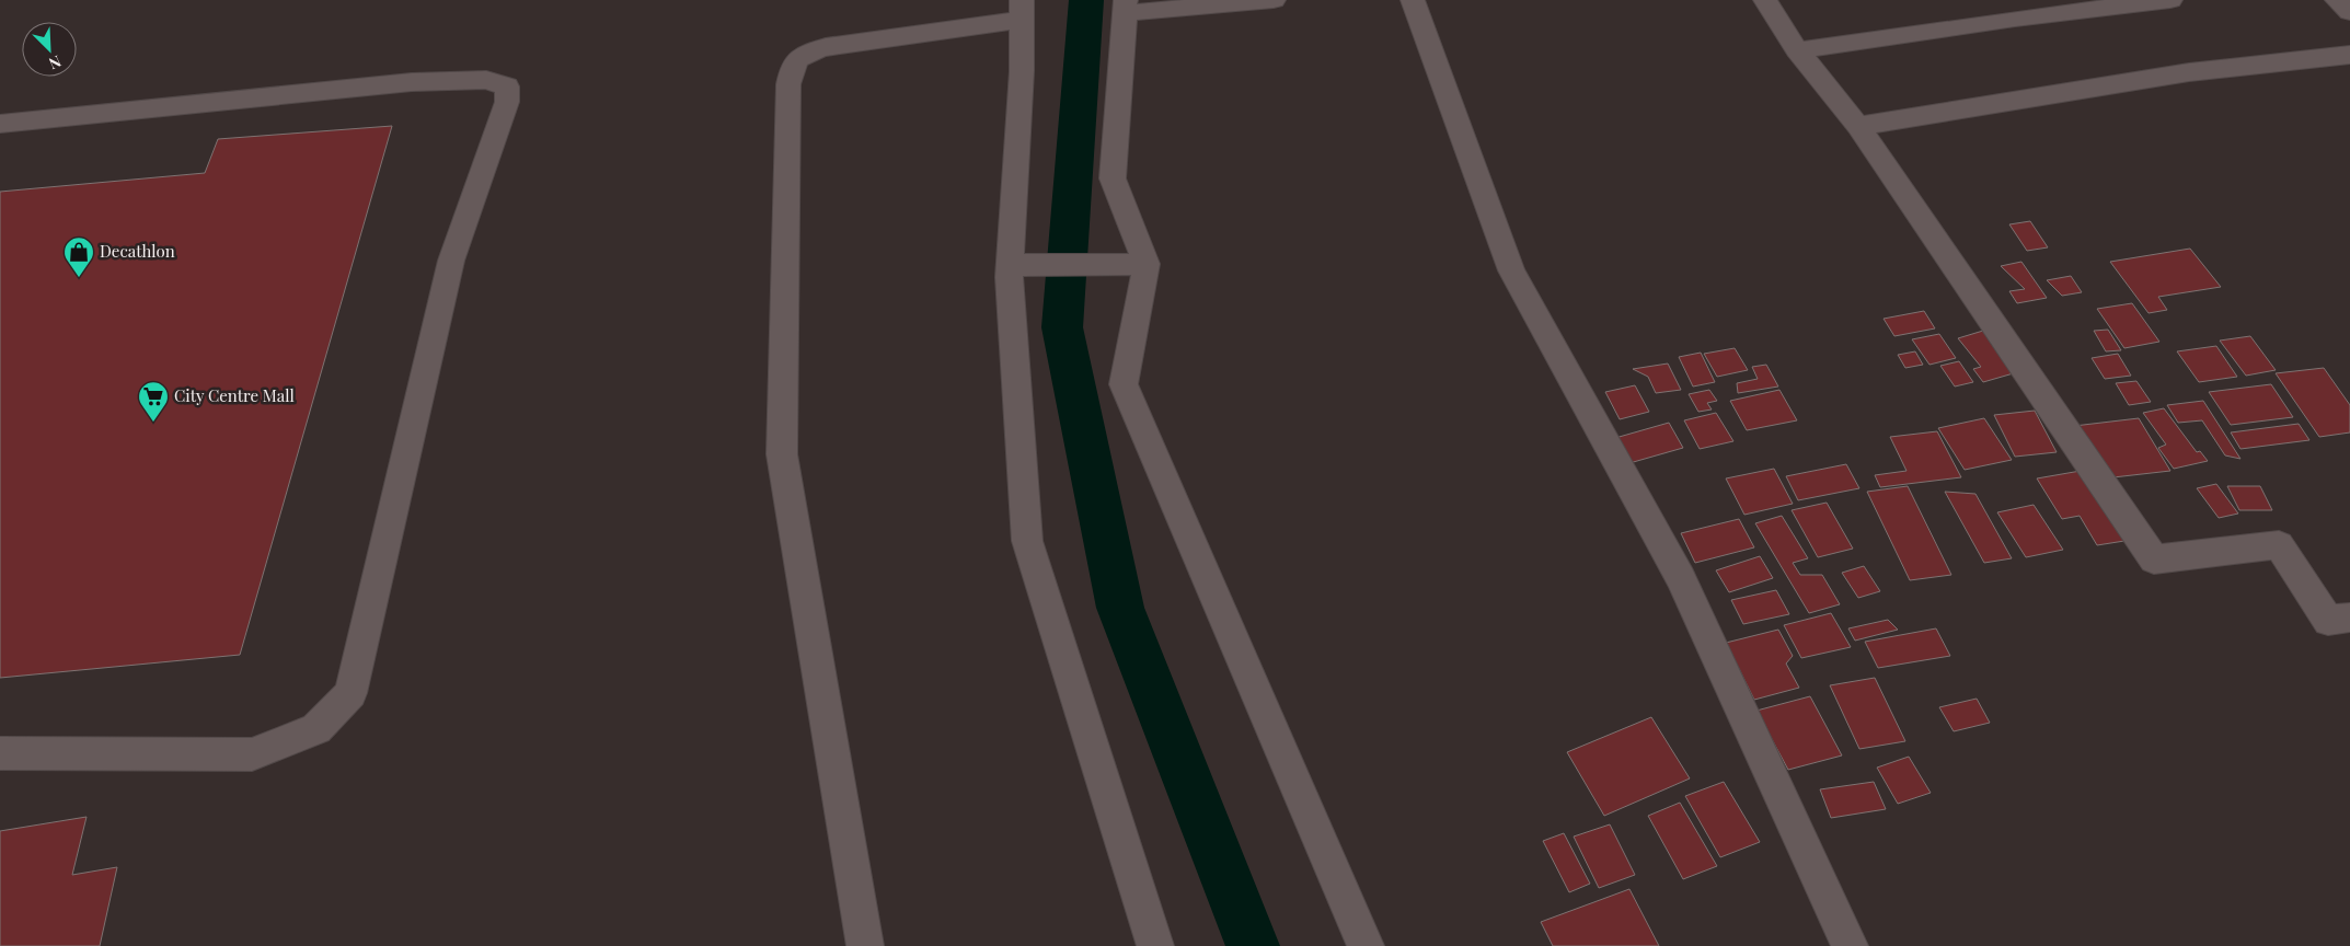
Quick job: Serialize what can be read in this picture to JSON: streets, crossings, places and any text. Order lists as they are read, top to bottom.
{
  "places": {
    "shop": ["Decathlon"],
    "supermarket": ["City Centre Mall"]
  },
  "north": "bottom right"
}
